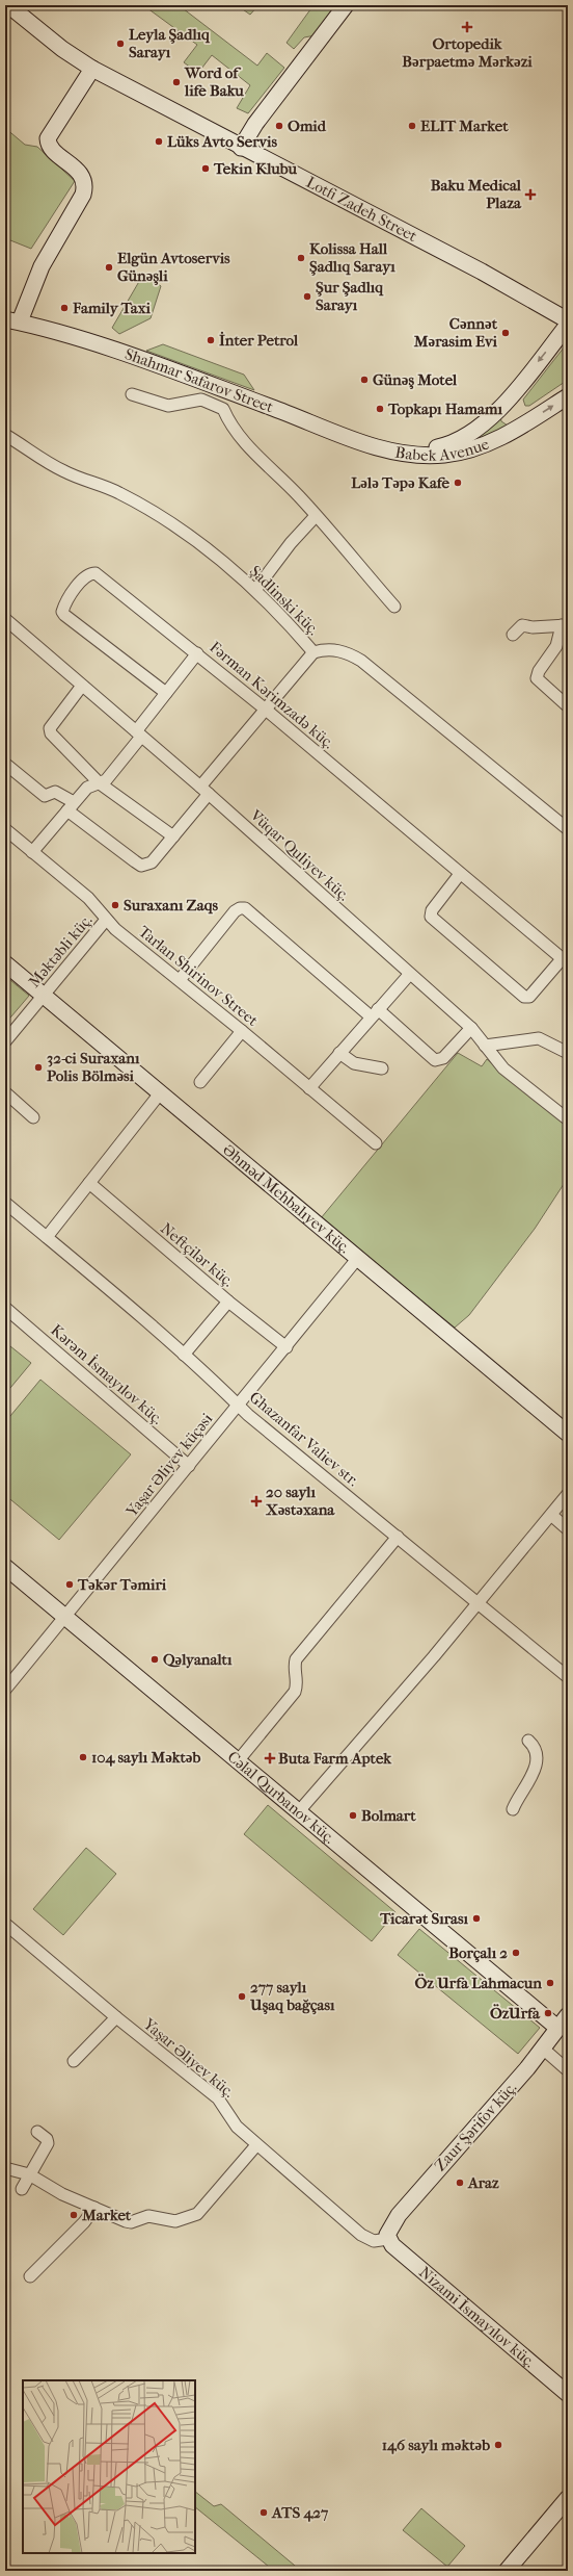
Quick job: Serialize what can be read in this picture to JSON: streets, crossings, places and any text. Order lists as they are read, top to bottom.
{
  "streets": {
    "street": [
      "Lotfi Zadeh Street",
      "Shahmar Safarov Street",
      "Babek Avenue",
      "Şadlinski küç.",
      "Fərman Kərimzadə küç.",
      "Vüqar Quliyev küç.",
      "Məktəbli küç.",
      "Tarlan Shirinov Street",
      "Əhməd Mehbalıyev küç.",
      "Neftçilər küç.",
      "Kərəm İsmayılov küç.",
      "Ghazanfar Valiev str.",
      "Yaşar Əliyev küçəsi",
      "Cəlal Qurbanov küç.",
      "Yaşar Əliyev küç.",
      "Zaur Şərifov küç.",
      "Nizami İsmayılov küç."
    ]
  },
  "crossings": [
    ["Shahmar Safarov Street", "Babek Avenue"],
    ["Məktəbli küç.", "Tarlan Shirinov Street"],
    ["Məktəbli küç.", "Əhməd Mehbalıyev küç."],
    ["Əhməd Mehbalıyev küç.", "Yaşar Əliyev küçəsi"],
    ["Neftçilər küç.", "Yaşar Əliyev küçəsi"],
    ["Kərəm İsmayılov küç.", "Yaşar Əliyev küçəsi"],
    ["Ghazanfar Valiev str.", "Yaşar Əliyev küçəsi"],
    ["Yaşar Əliyev küçəsi", "Cəlal Qurbanov küç."],
    ["Cəlal Qurbanov küç.", "Zaur Şərifov küç."],
    ["Yaşar Əliyev küç.", "Zaur Şərifov küç."],
    ["Yaşar Əliyev küç.", "Nizami İsmayılov küç."],
    ["Zaur Şərifov küç.", "Nizami İsmayılov küç."]
  ],
  "places": {
    "health": [
      "Ortopedik Bərpaetmə Mərkəzi",
      "Baku Medical Plaza",
      "20 saylı Xəstəxana",
      "Buta Farm Aptek"
    ],
    "other": [
      "Leyla Şadlıq Sarayı",
      "Word of life Baku",
      "Omid",
      "ELIT Market",
      "Lüks Avto Servis",
      "Tekin Klubu",
      "Kolissa Hall Şadlıq Sarayı",
      "Elgün Avtoservis Günəşli",
      "Şur Şadlıq Sarayı",
      "Family Taxi",
      "Cənnət Mərasim Evi",
      "İnter Petrol",
      "Günəş Motel",
      "Topkapı Hamamı",
      "Lələ Təpə Kafe",
      "Suraxanı Zaqs",
      "32-ci Suraxanı Polis Bölməsi",
      "Təkər Təmiri",
      "Qəlyanaltı",
      "104 saylı Məktəb",
      "Bolmart",
      "Ticarət Sırası",
      "Borçalı 2",
      "Öz Urfa Lahmacun",
      "277 saylı Uşaq bağçası",
      "ÖzUrfa",
      "Araz",
      "Market",
      "146 saylı məktəb",
      "ATS 427"
    ]
  }
}
